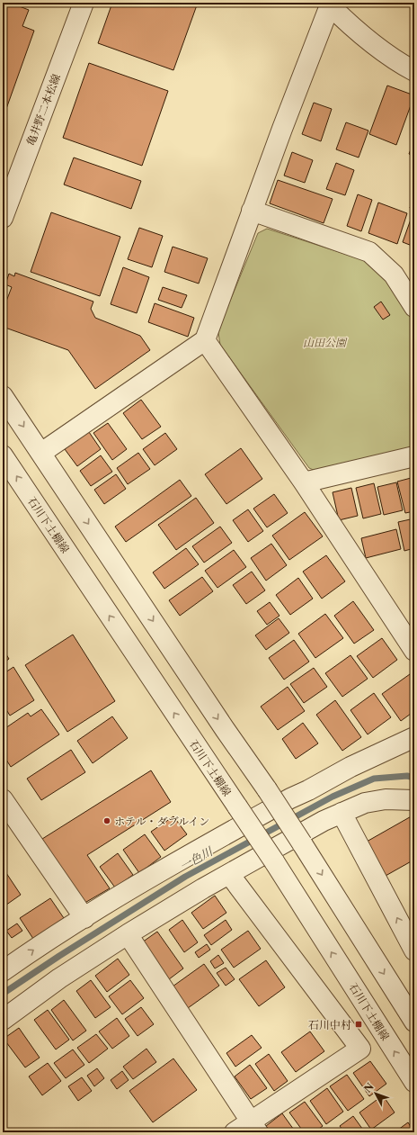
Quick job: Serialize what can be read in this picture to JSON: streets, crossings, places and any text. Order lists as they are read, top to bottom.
{
  "streets": {
    "street": ["亀井野二本松線", "石川下土棚線"]
  },
  "water": ["一色川"],
  "parks": ["山田公園"],
  "places": {
    "other": ["ホテル・ダブルイン"],
    "transit": ["石川中村"]
  },
  "north": "top left"
}
